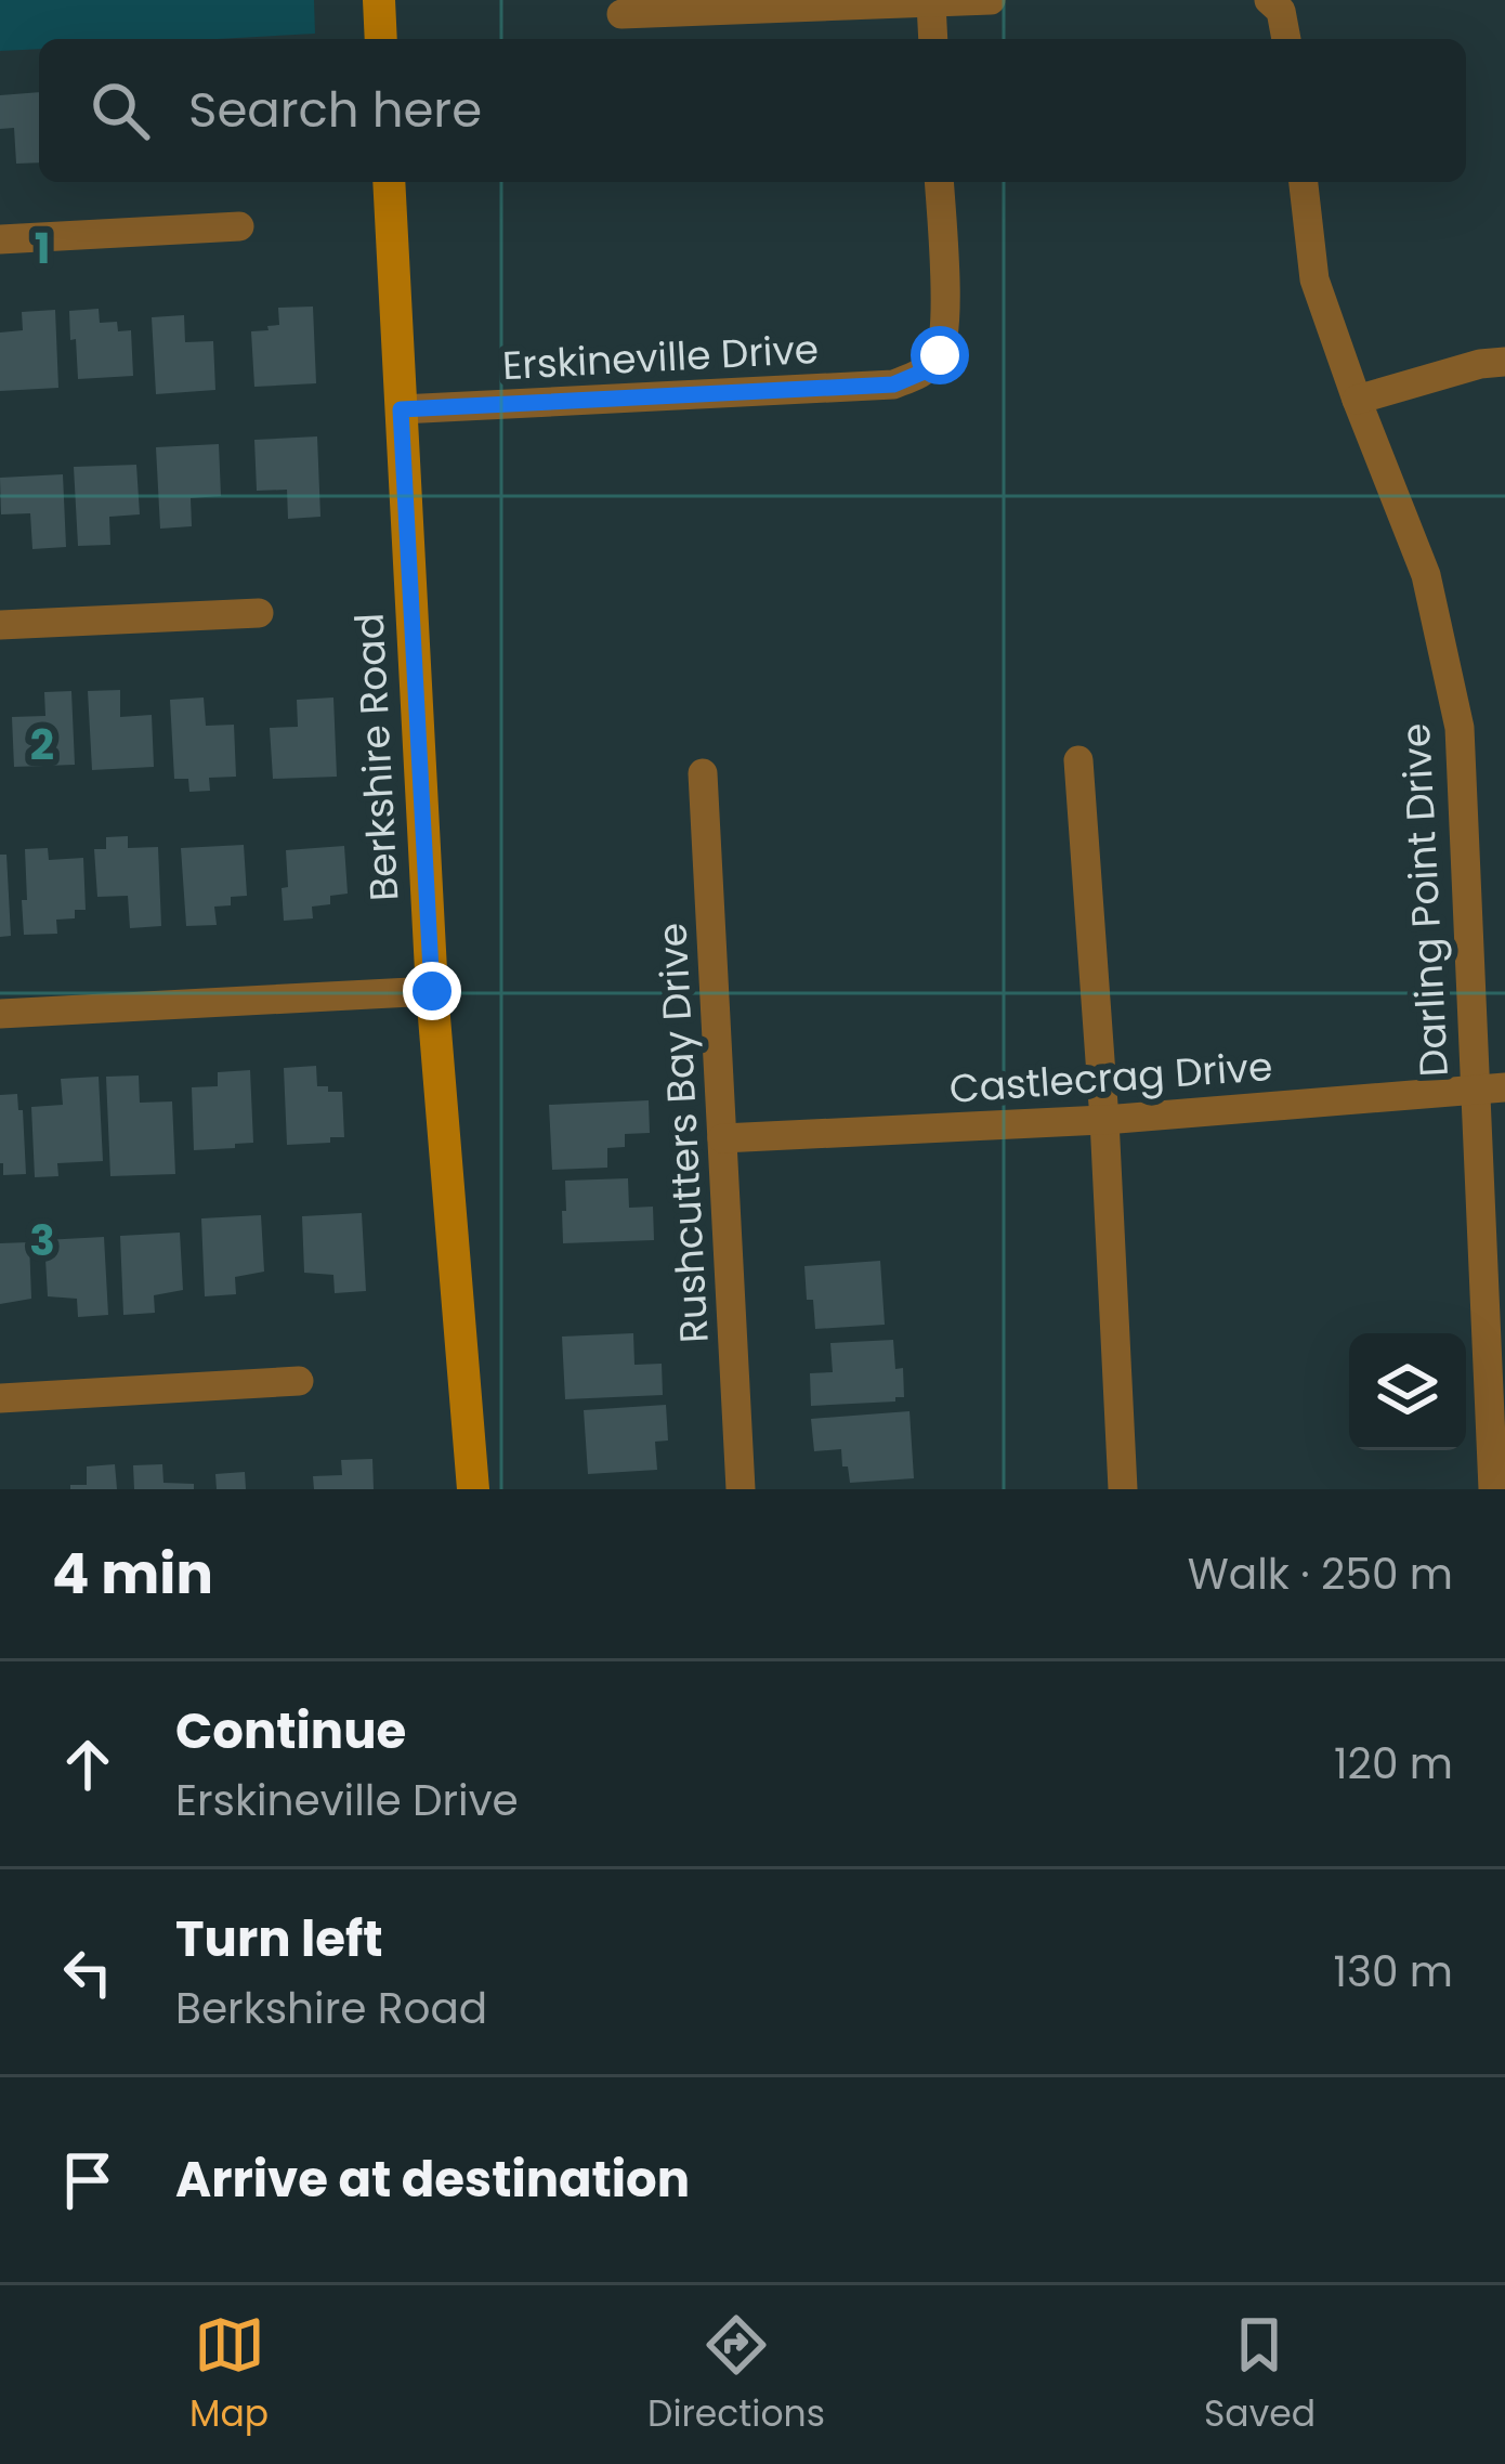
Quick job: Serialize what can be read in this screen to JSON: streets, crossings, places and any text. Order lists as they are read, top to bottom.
{
  "streets": {
    "street": [
      "Erskineville Drive",
      "Berkshire Road",
      "Darling Point Drive",
      "Castlecrag Drive",
      "Rushcutters Bay Drive"
    ]
  },
  "crossings": [
    ["Erskineville Drive", "Berkshire Road"],
    ["Darling Point Drive", "Castlecrag Drive"],
    ["Castlecrag Drive", "Rushcutters Bay Drive"]
  ],
  "page": {
    "search": "Search here",
    "heading": ["4 min", "Walk · 250 m"],
    "list": [
      ["Continue", "Erskineville Drive", "120 m"],
      ["Turn left", "Berkshire Road", "130 m"],
      "Arrive at destination"
    ],
    "nav": ["Map", "Directions", "Saved"]
  },
  "grid": {
    "rows": ["1", "2", "3"]
  }
}
